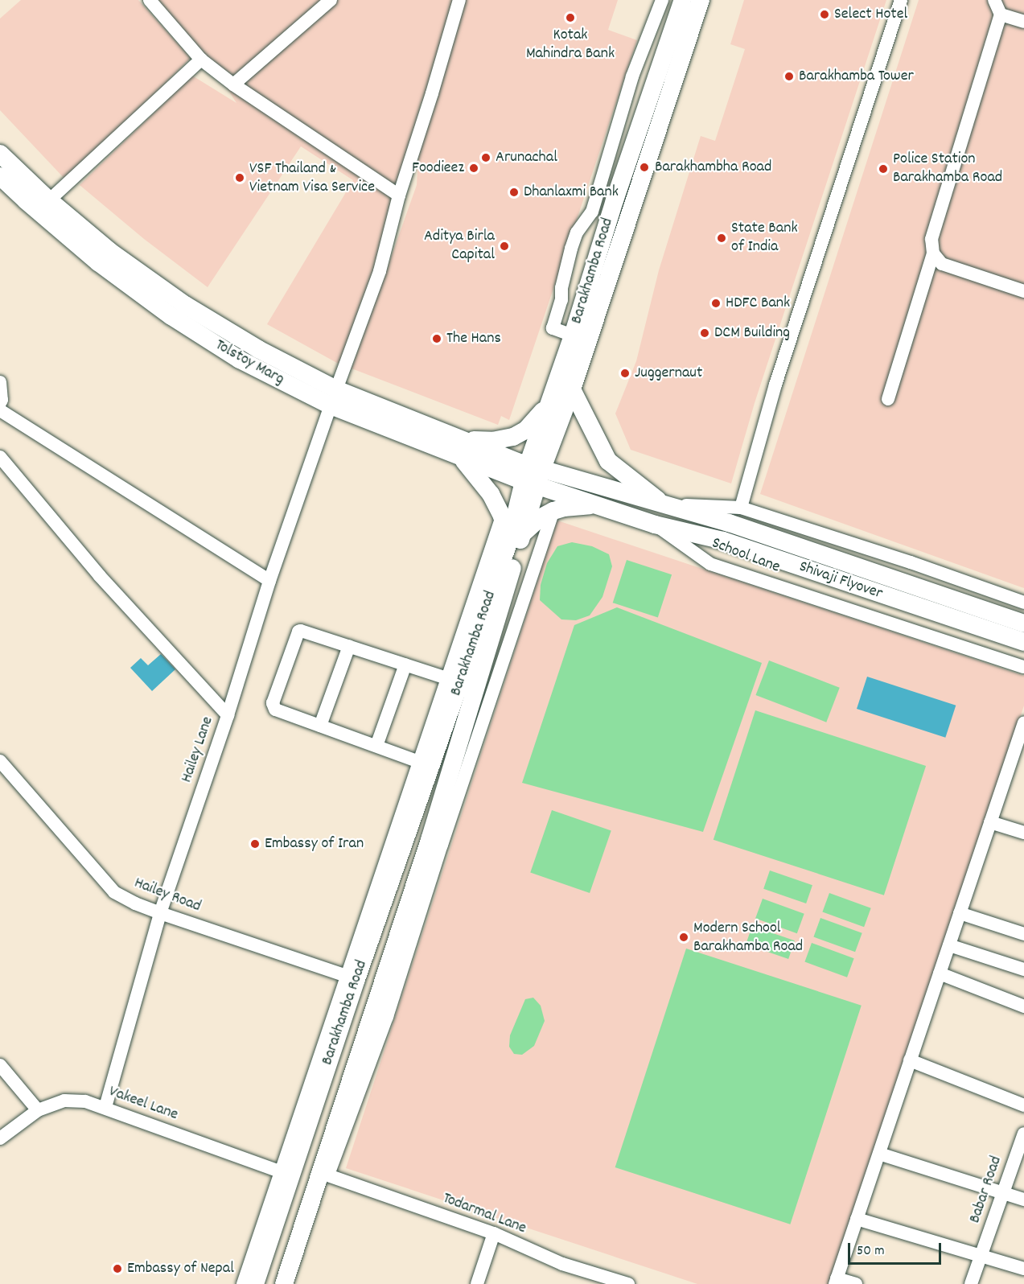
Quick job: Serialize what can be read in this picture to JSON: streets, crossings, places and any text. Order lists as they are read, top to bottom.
{
  "streets": {
    "main road": ["Barakhamba Road", "Tolstoy Marg", "Shivaji Flyover"],
    "street": [
      "School Lane",
      "Hailey Lane",
      "Hailey Road",
      "Vakeel Lane",
      "Babar Road",
      "Todarmal Lane"
    ]
  },
  "crossings": [
    ["Barakhamba Road", "Tolstoy Marg"],
    ["Barakhamba Road", "Shivaji Flyover"],
    ["Barakhamba Road", "Hailey Road"],
    ["Tolstoy Marg", "Shivaji Flyover"],
    ["Tolstoy Marg", "Hailey Lane"],
    ["School Lane", "Shivaji Flyover"],
    ["Hailey Lane", "Hailey Road"],
    ["Hailey Lane", "Vakeel Lane"]
  ],
  "places": [
    "Select Hotel",
    "Kotak Mahindra Bank",
    "Barakhamba Tower",
    "Arunachal",
    "Barakhambha Road",
    "Foodieez",
    "Police Station Barakhamba Road",
    "VSF Thailand & Vietnam Visa Service",
    "Dhanlaxmi Bank",
    "State Bank of India",
    "Aditya Birla Capital",
    "HDFC Bank",
    "DCM Building",
    "The Hans",
    "Juggernaut",
    "Embassy of Iran",
    "Modern School Barakhamba Road",
    "Embassy of Nepal"
  ],
  "scale_bar": "50 m"
}
